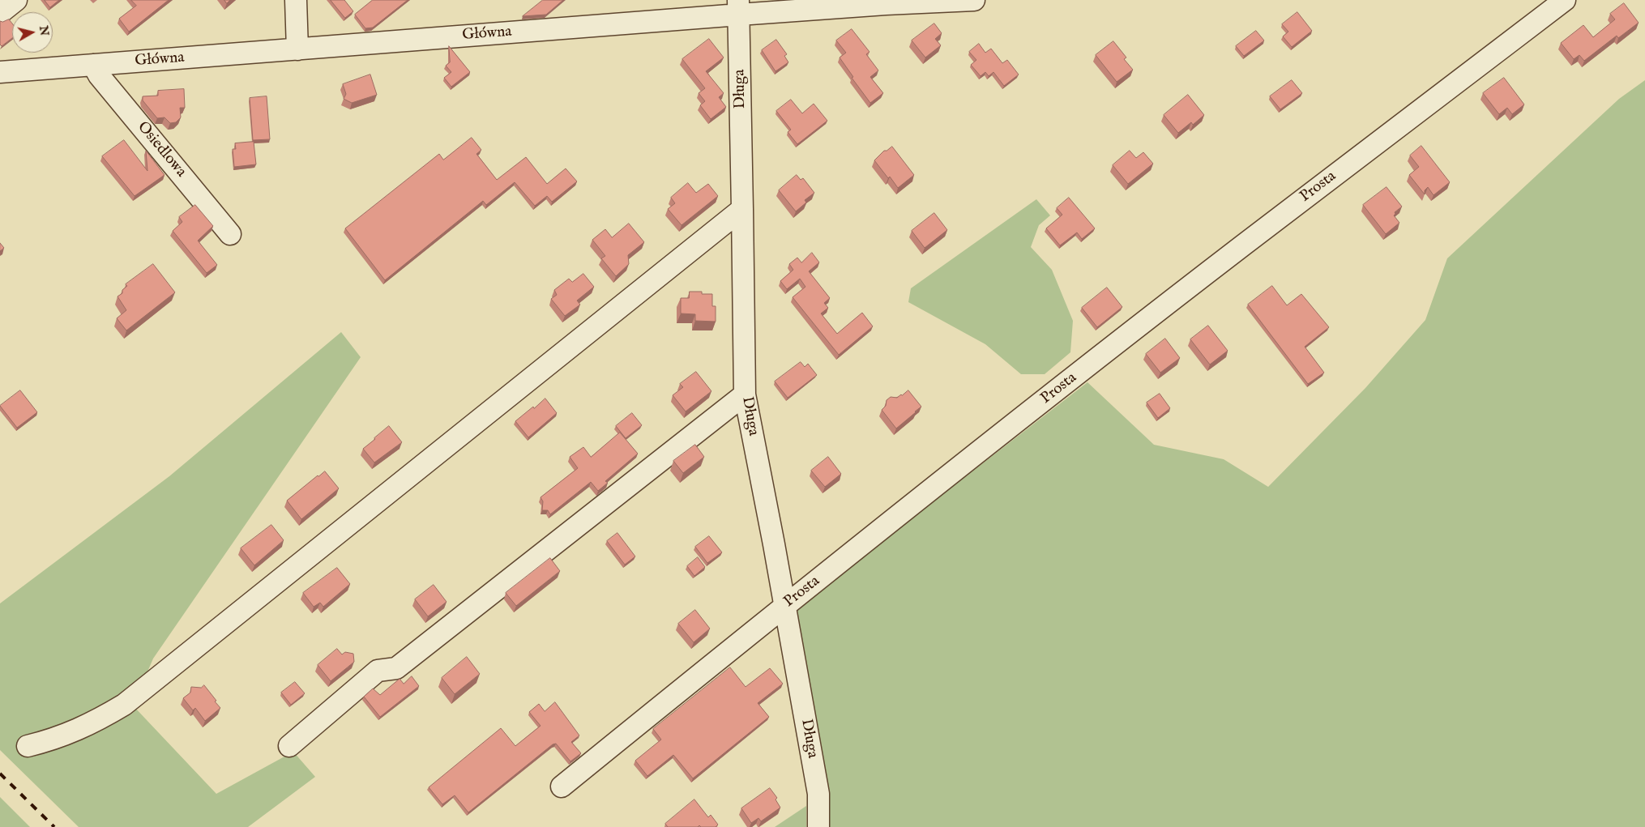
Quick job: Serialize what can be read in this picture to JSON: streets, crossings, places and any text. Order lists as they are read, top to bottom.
{
  "streets": {
    "street": [
      "Główna",
      "Długa",
      "Osiedlowa",
      "Prosta"
    ]
  },
  "crossings": [
    ["Główna", "Długa"],
    ["Główna", "Osiedlowa"],
    ["Długa", "Prosta"]
  ],
  "north": "right"
}
